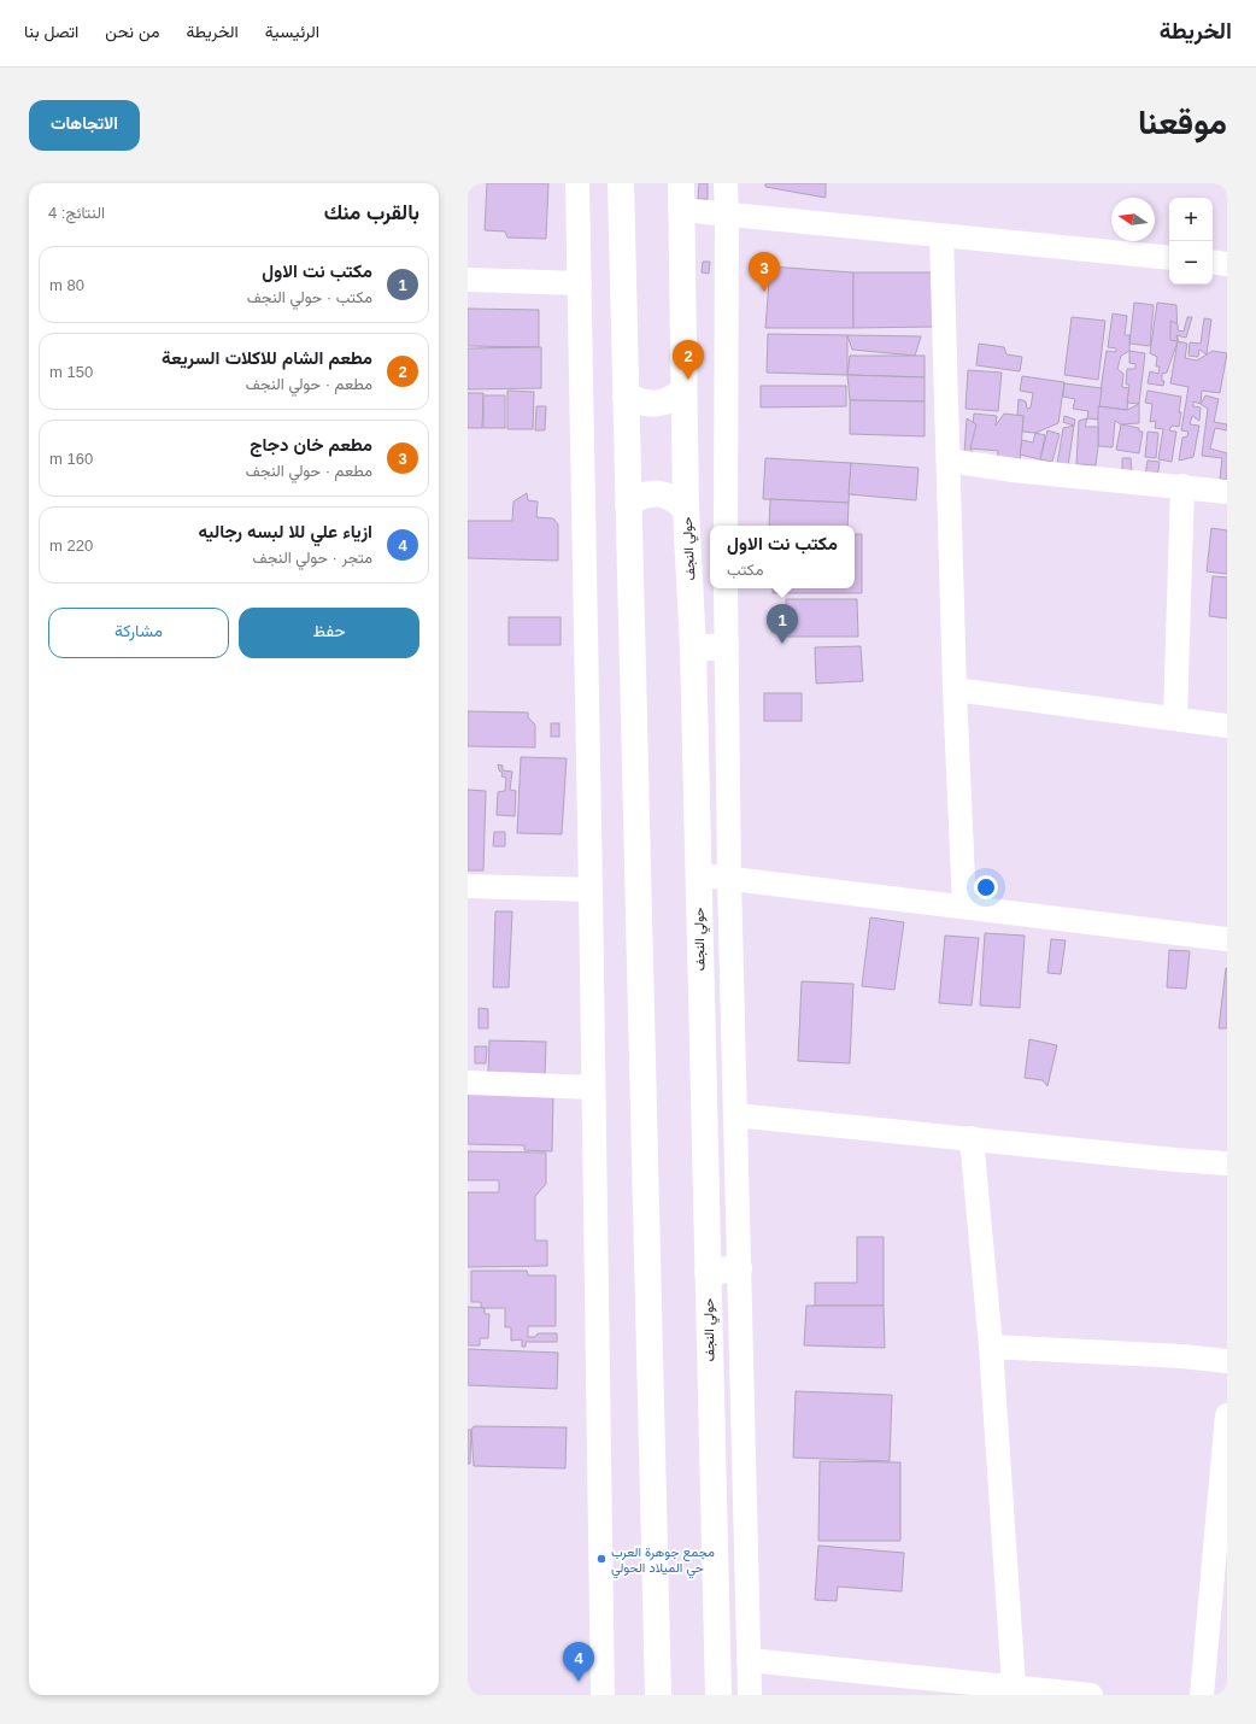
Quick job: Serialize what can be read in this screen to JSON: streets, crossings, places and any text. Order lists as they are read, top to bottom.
{
  "streets": {
    "main road": ["حولي النجف"]
  },
  "places": ["مجمع جوهرة العرب حي الميلاد الحولي"],
  "north": "left",
  "page": {
    "header": "الخريطة",
    "nav": [
      "الرئيسية",
      "الخريطة",
      "من نحن",
      "اتصل بنا"
    ],
    "title": "موقعنا",
    "buttons": [
      "الاتجاهات",
      ["حفظ", "مشاركة"]
    ],
    "heading": ["بالقرب منك", "النتائج: 4"],
    "map_buttons": ["+", "−"],
    "list": [
      {
        "mark": "1",
        "name": "مكتب نت الاول",
        "note": "مكتب · حولي النجف",
        "value": "80 m"
      },
      {
        "mark": "2",
        "name": "مطعم الشام للاكلات السريعة",
        "note": "مطعم · حولي النجف",
        "value": "150 m"
      },
      {
        "mark": "3",
        "name": "مطعم خان دجاج",
        "note": "مطعم · حولي النجف",
        "value": "160 m"
      },
      {
        "mark": "4",
        "name": "ازياء علي للا لبسه رجاليه",
        "note": "متجر · حولي النجف",
        "value": "220 m"
      }
    ],
    "pins": [
      "3",
      "2",
      "1",
      "4"
    ],
    "popup": ["مكتب نت الاول", "مكتب"]
  }
}
